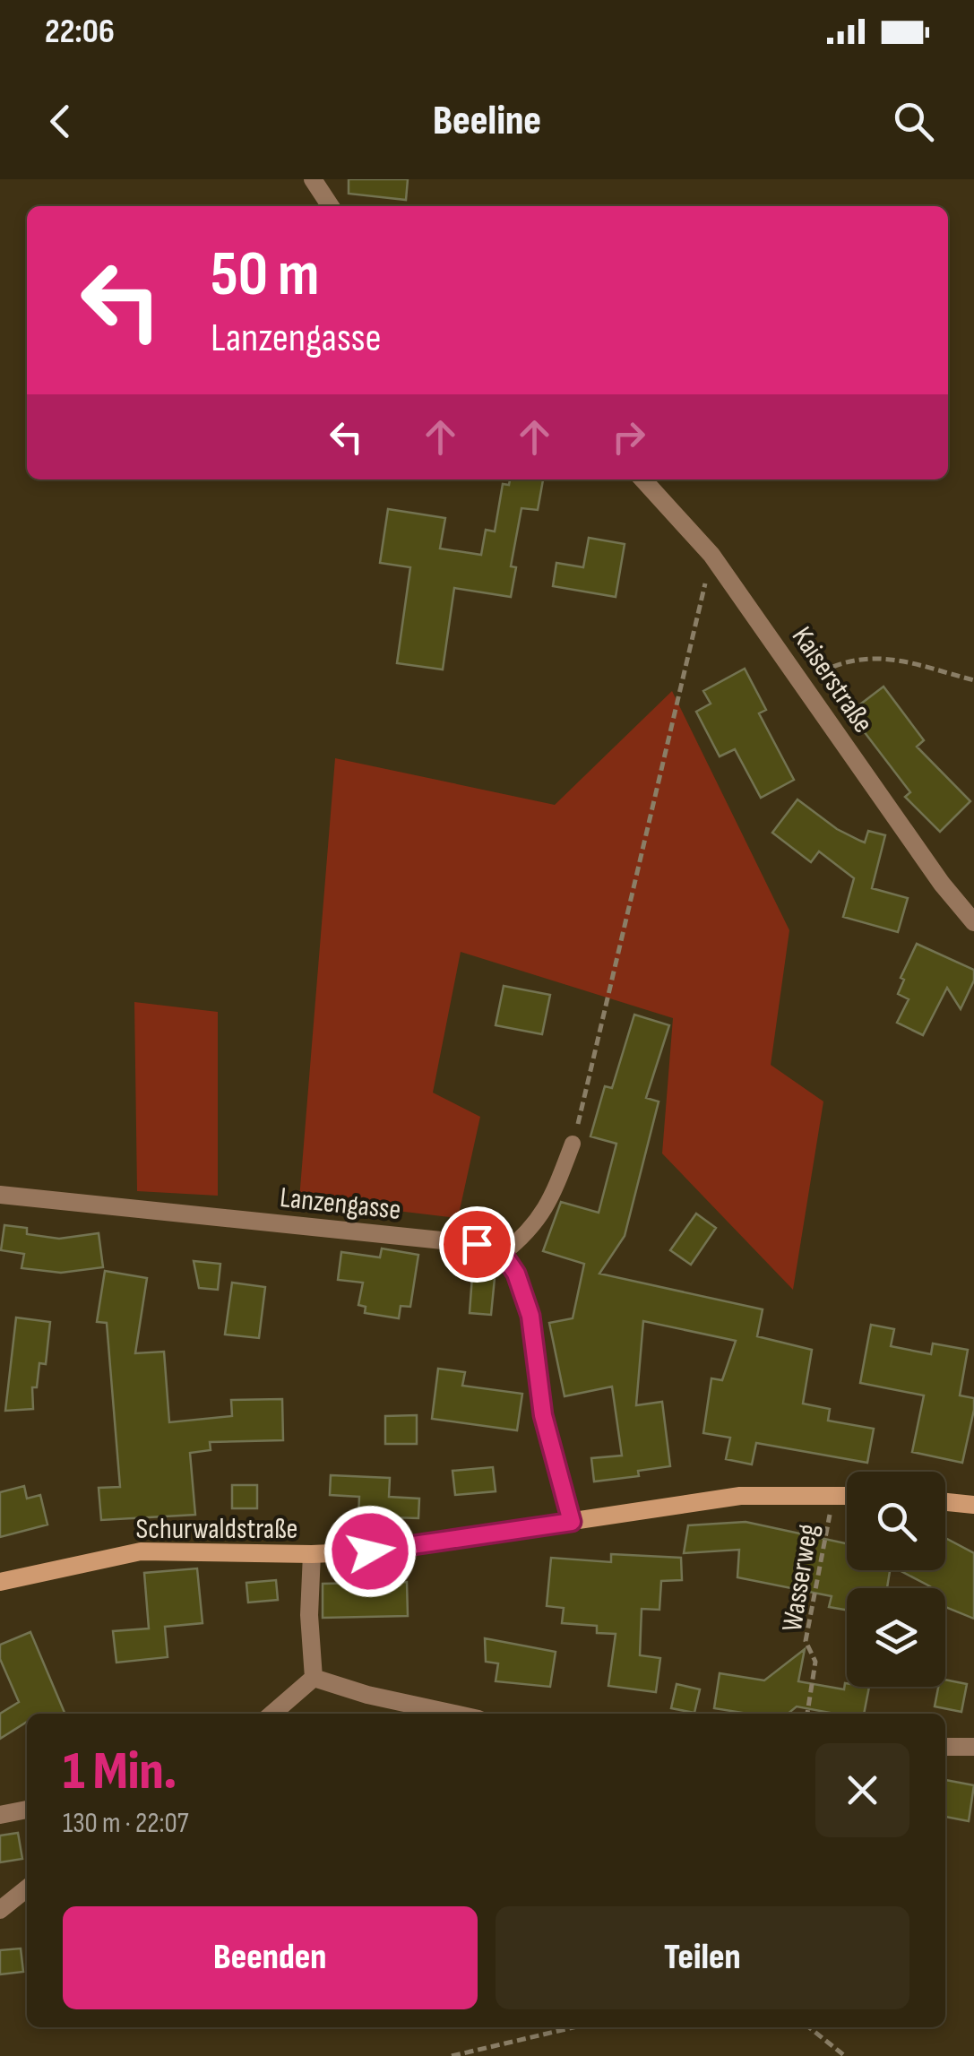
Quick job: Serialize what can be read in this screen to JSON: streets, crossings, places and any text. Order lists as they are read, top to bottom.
{
  "streets": {
    "main road": ["Schurwaldstraße"],
    "street": ["Kaiserstraße", "Lanzengasse"],
    "path": ["Wasserweg"]
  },
  "crossings": [
    ["Schurwaldstraße", "Wasserweg"]
  ],
  "page": {
    "status": "22:06",
    "header": "Beeline",
    "turn": ["50 m", "Lanzengasse"],
    "heading": ["1 Min.", "130 m · 22:07"],
    "buttons": ["Beenden", "Teilen"]
  }
}
